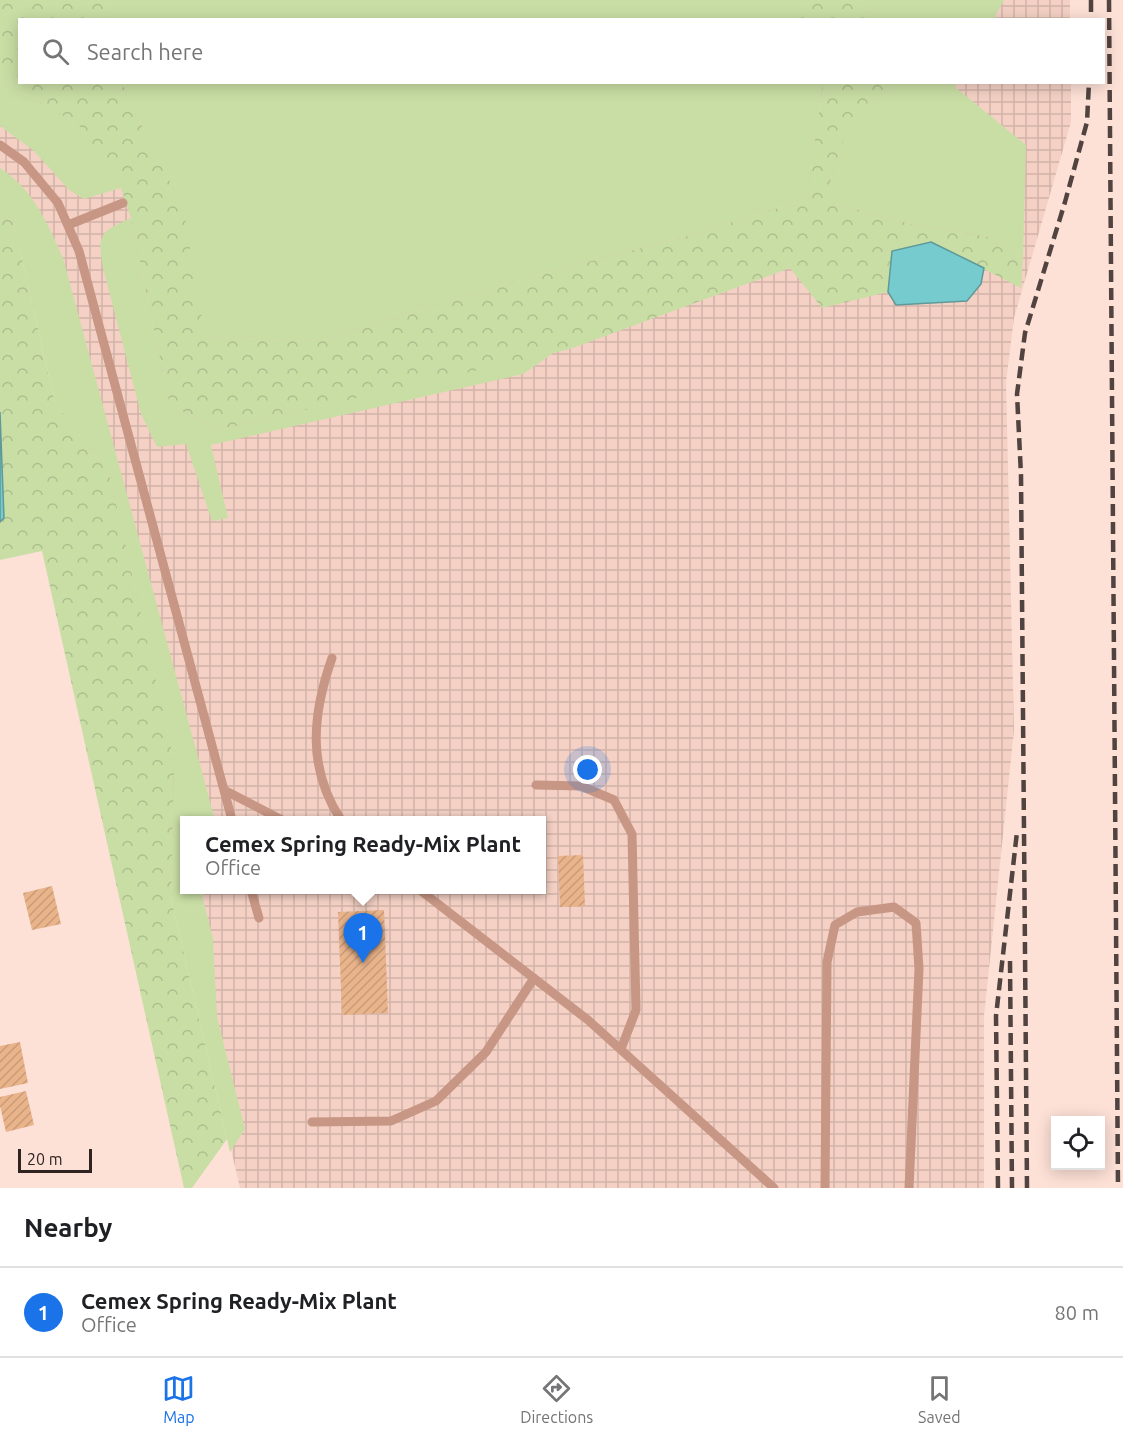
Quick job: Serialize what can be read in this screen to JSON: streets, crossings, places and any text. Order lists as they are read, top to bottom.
{
  "scale_bar": "20 m",
  "page": {
    "search": "Search here",
    "popup": ["Cemex Spring Ready-Mix Plant", "Office"],
    "pins": "1",
    "scale": "20 m",
    "heading": "Nearby",
    "list": [
      {
        "mark": "1",
        "name": "Cemex Spring Ready-Mix Plant",
        "note": "Office",
        "value": "80 m"
      }
    ],
    "nav": ["Map", "Directions", "Saved"]
  }
}
